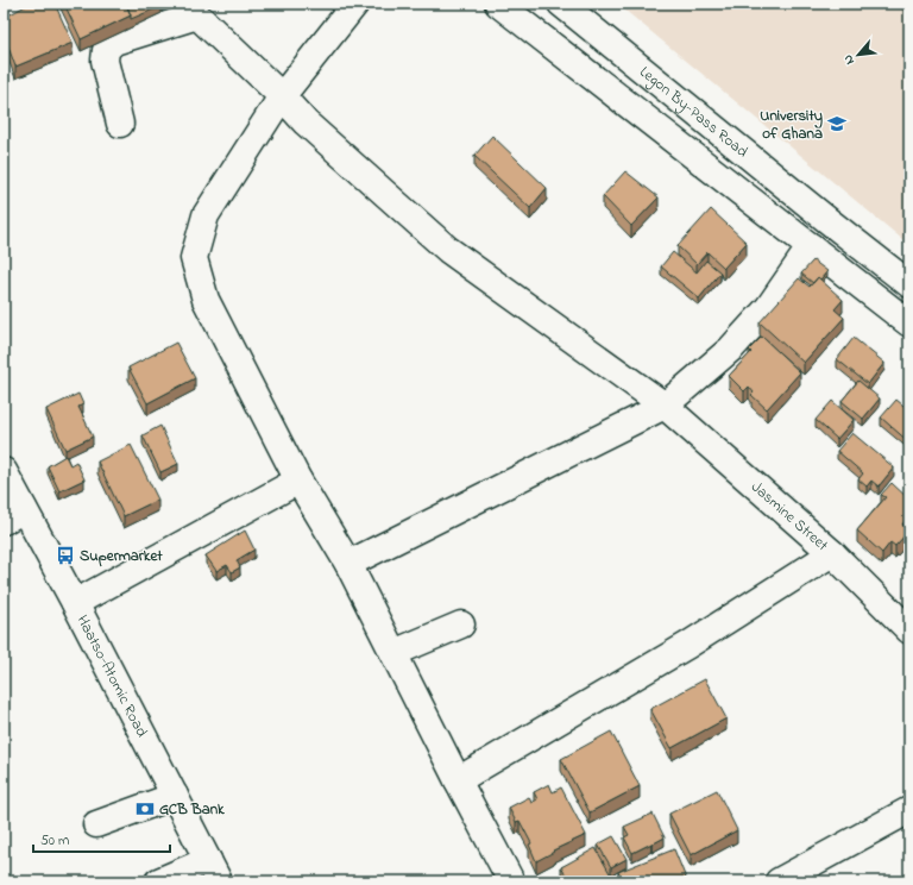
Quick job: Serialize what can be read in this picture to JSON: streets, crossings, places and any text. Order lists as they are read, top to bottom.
{
  "streets": {
    "street": ["Legon By-Pass Road", "Jasmine Street", "Haatso-Atomic Road"]
  },
  "places": {
    "school or university": ["University of Ghana"],
    "bus stop": ["Supermarket"],
    "bank": ["GCB Bank"]
  },
  "scale_bar": "50 m",
  "north": "bottom left"
}
